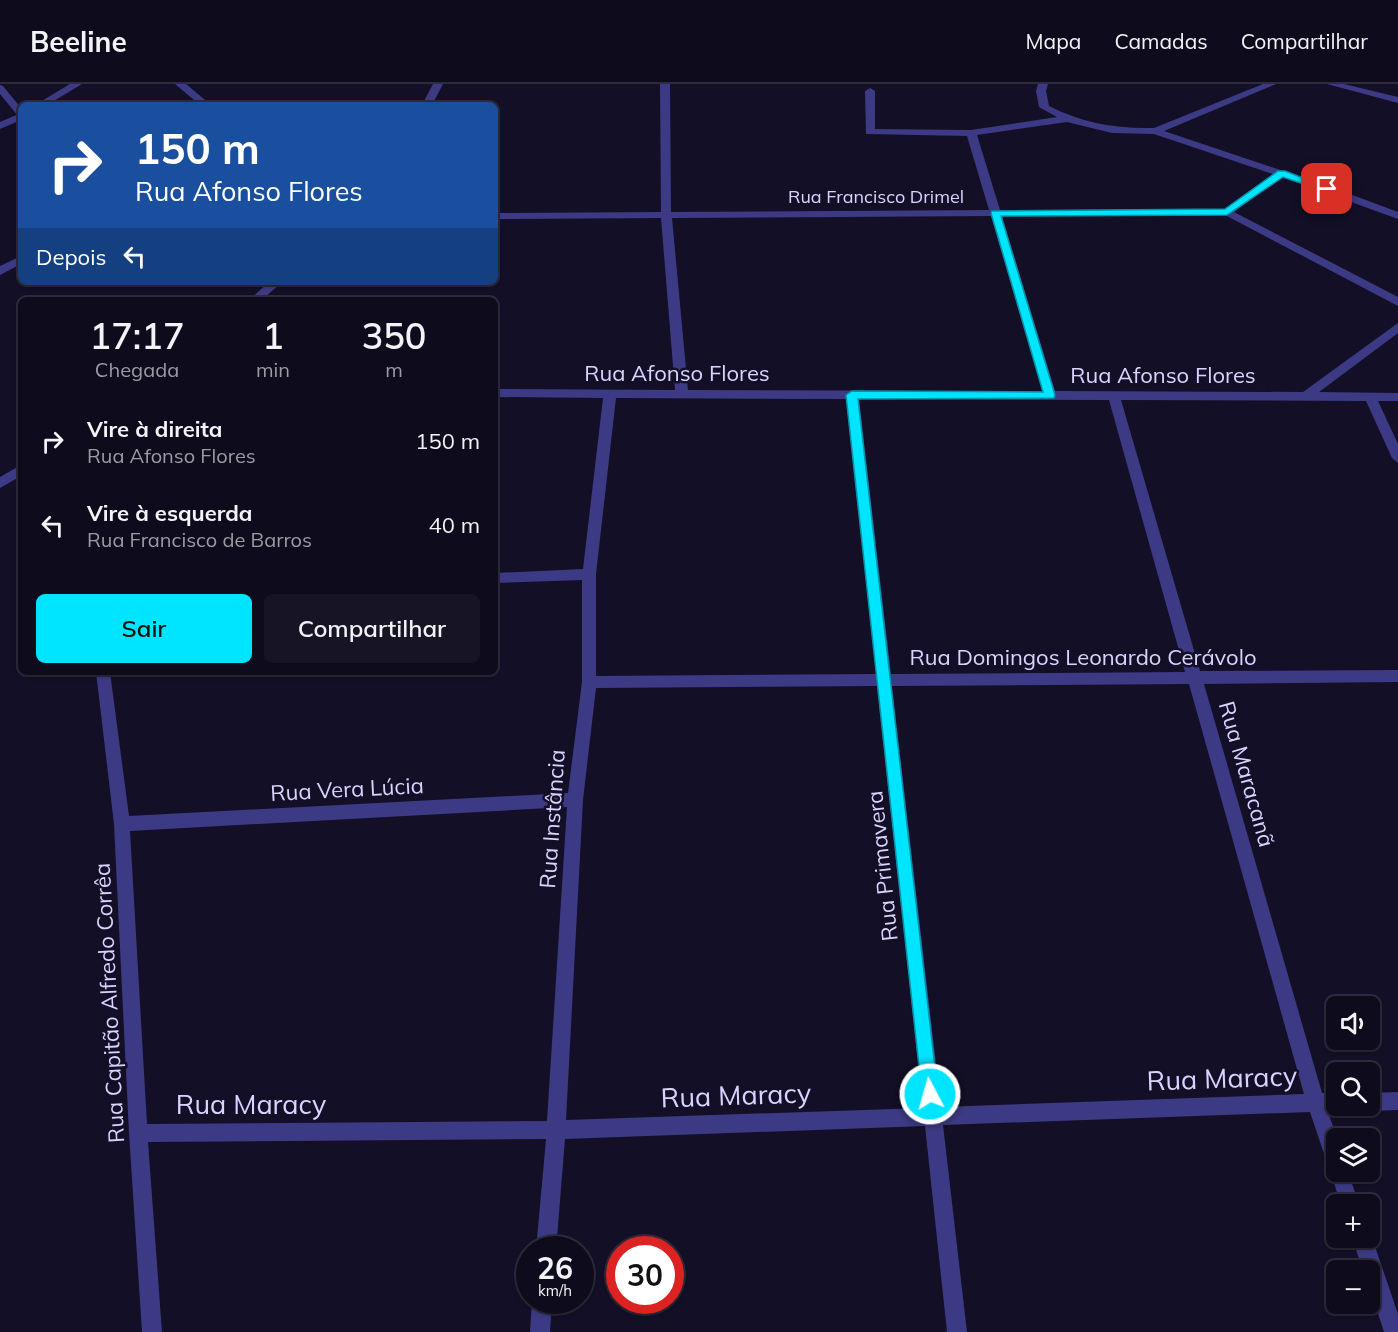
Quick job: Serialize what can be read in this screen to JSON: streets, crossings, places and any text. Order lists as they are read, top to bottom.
{
  "streets": {
    "street": [
      "Rua Francisco Drimel",
      "Rua Afonso Flores",
      "Rua Domingos Leonardo Cerávolo",
      "Rua Maracanã",
      "Rua Vera Lúcia",
      "Rua Instância",
      "Rua Primavera",
      "Rua Capitão Alfredo Corrêa",
      "Rua Maracy"
    ]
  },
  "crossings": [
    ["Rua Afonso Flores", "Rua Maracanã"],
    ["Rua Afonso Flores", "Rua Instância"],
    ["Rua Afonso Flores", "Rua Primavera"],
    ["Rua Domingos Leonardo Cerávolo", "Rua Maracanã"],
    ["Rua Domingos Leonardo Cerávolo", "Rua Instância"],
    ["Rua Domingos Leonardo Cerávolo", "Rua Primavera"],
    ["Rua Maracanã", "Rua Maracy"],
    ["Rua Vera Lúcia", "Rua Instância"],
    ["Rua Vera Lúcia", "Rua Capitão Alfredo Corrêa"],
    ["Rua Instância", "Rua Maracy"],
    ["Rua Primavera", "Rua Maracy"],
    ["Rua Capitão Alfredo Corrêa", "Rua Maracy"]
  ],
  "page": {
    "header": "Beeline",
    "nav": ["Mapa", "Camadas", "Compartilhar"],
    "turn": ["150 m", "Rua Afonso Flores"],
    "then": "Depois",
    "eta": [
      "17:17",
      "Chegada",
      "1",
      "min",
      "350",
      "m"
    ],
    "list": [
      {
        "name": "Vire à direita",
        "note": "Rua Afonso Flores",
        "value": "150 m"
      },
      {
        "name": "Vire à esquerda",
        "note": "Rua Francisco de Barros",
        "value": "40 m"
      }
    ],
    "buttons": ["Sair", "Compartilhar"],
    "map_buttons": ["+", "−"],
    "speed": "26 km/h",
    "limit": "30"
  }
}
